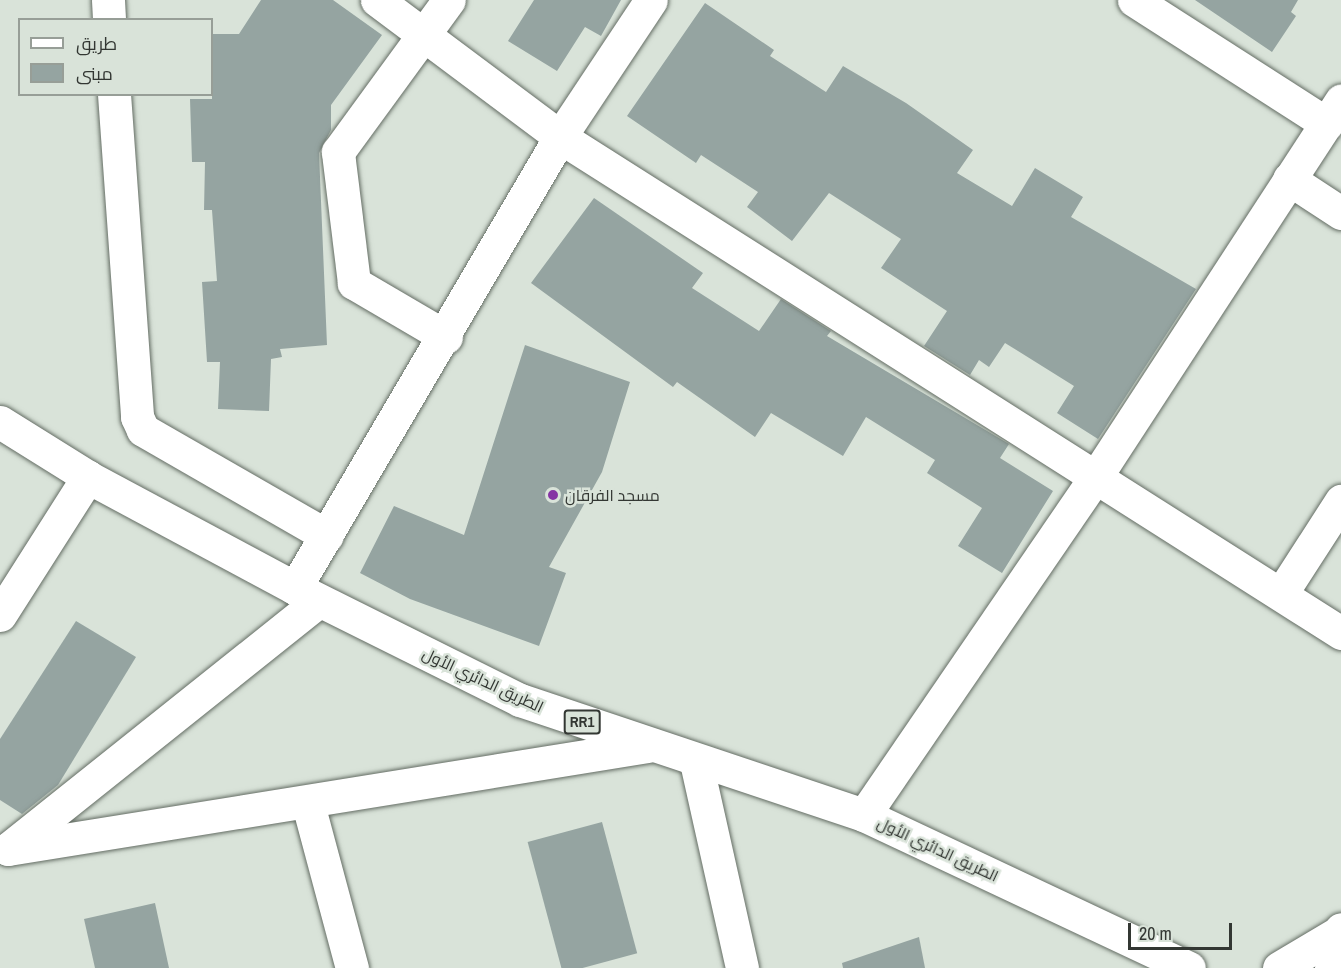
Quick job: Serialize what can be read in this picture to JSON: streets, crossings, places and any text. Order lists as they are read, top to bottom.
{
  "streets": {
    "street": ["الطريق الدائري الأول", "RR1"]
  },
  "places": ["مسجد الفرقان"],
  "legend": ["طريق", "مبنى"],
  "scale_bar": "20 m"
}
